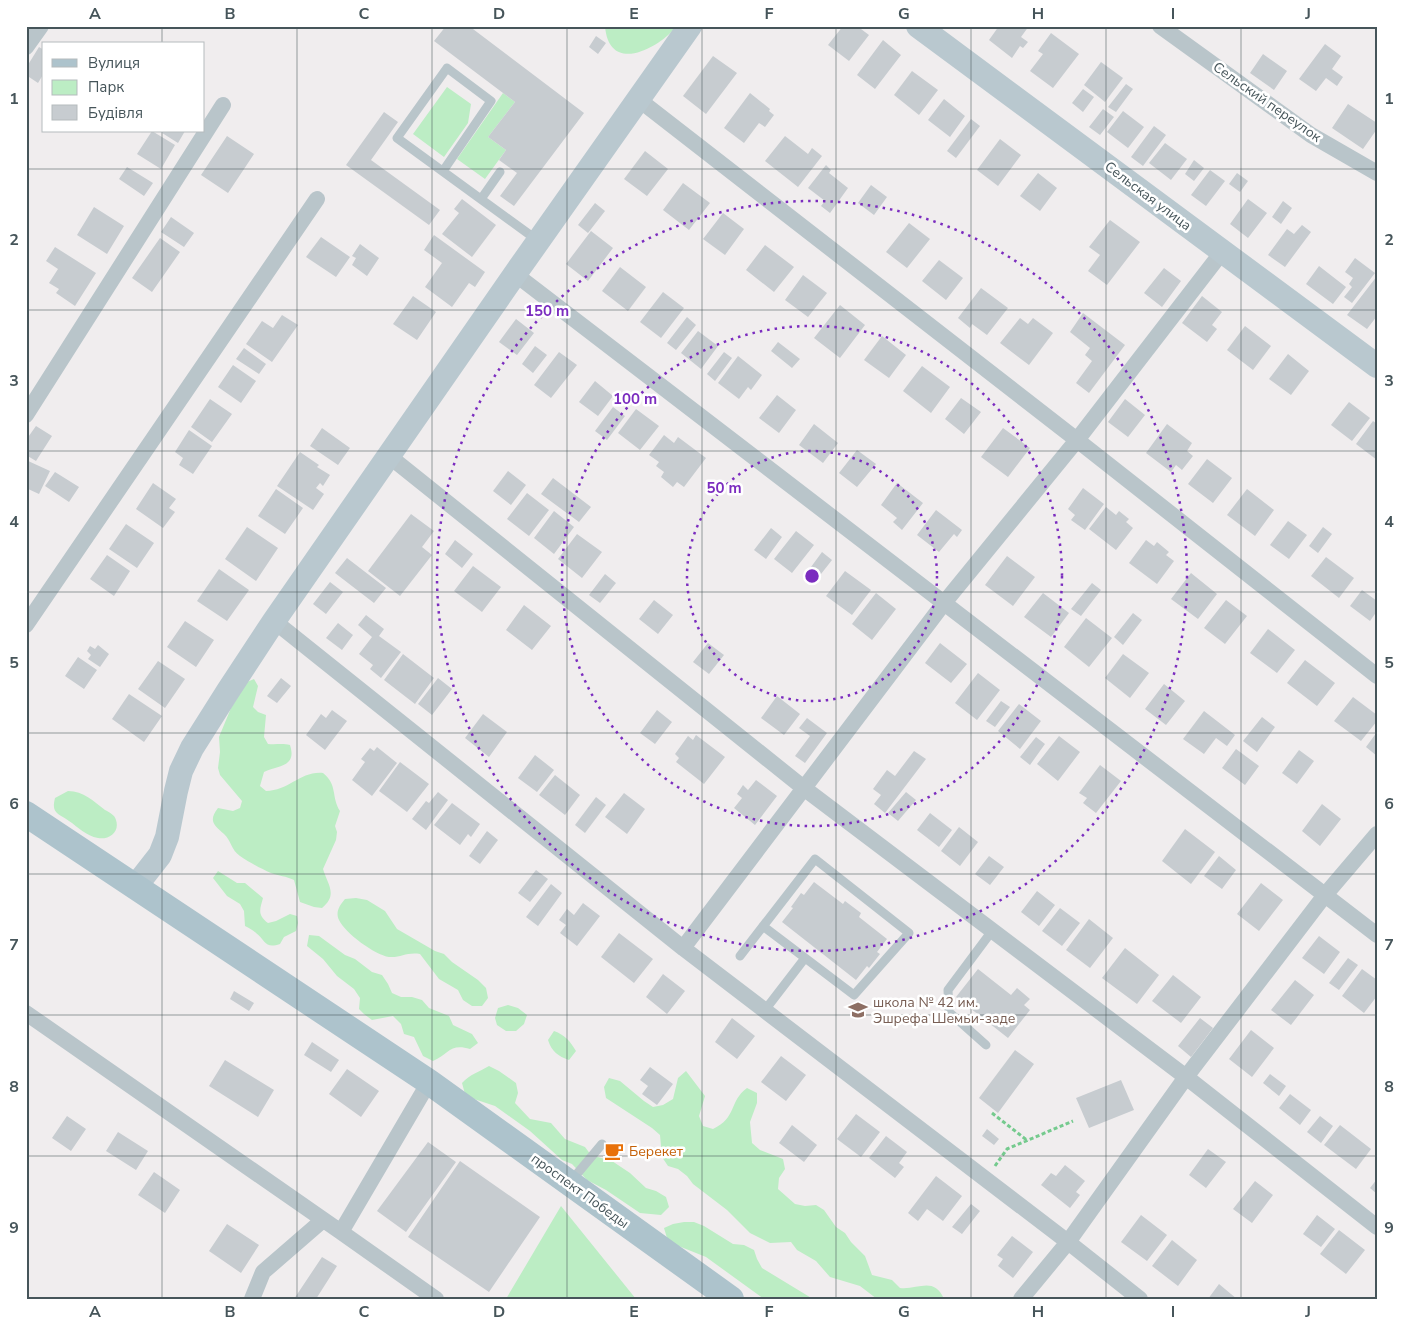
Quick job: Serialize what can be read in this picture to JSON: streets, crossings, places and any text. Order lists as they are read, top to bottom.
{
  "streets": {
    "main road": ["Сельская улица", "проспект Победы"],
    "street": ["Сельский переулок"]
  },
  "places": {
    "school or university": ["школа № 42 им. Эшрефа Шемьи-заде"],
    "cafe": ["Берекет"]
  },
  "legend": ["Вулиця", "Парк", "Будівля"],
  "grid": {
    "columns": [
      "A",
      "B",
      "C",
      "D",
      "E",
      "F",
      "G",
      "H",
      "I",
      "J"
    ],
    "rows": [
      "1",
      "2",
      "3",
      "4",
      "5",
      "6",
      "7",
      "8",
      "9"
    ]
  },
  "rings": ["150 m", "100 m", "50 m"]
}
